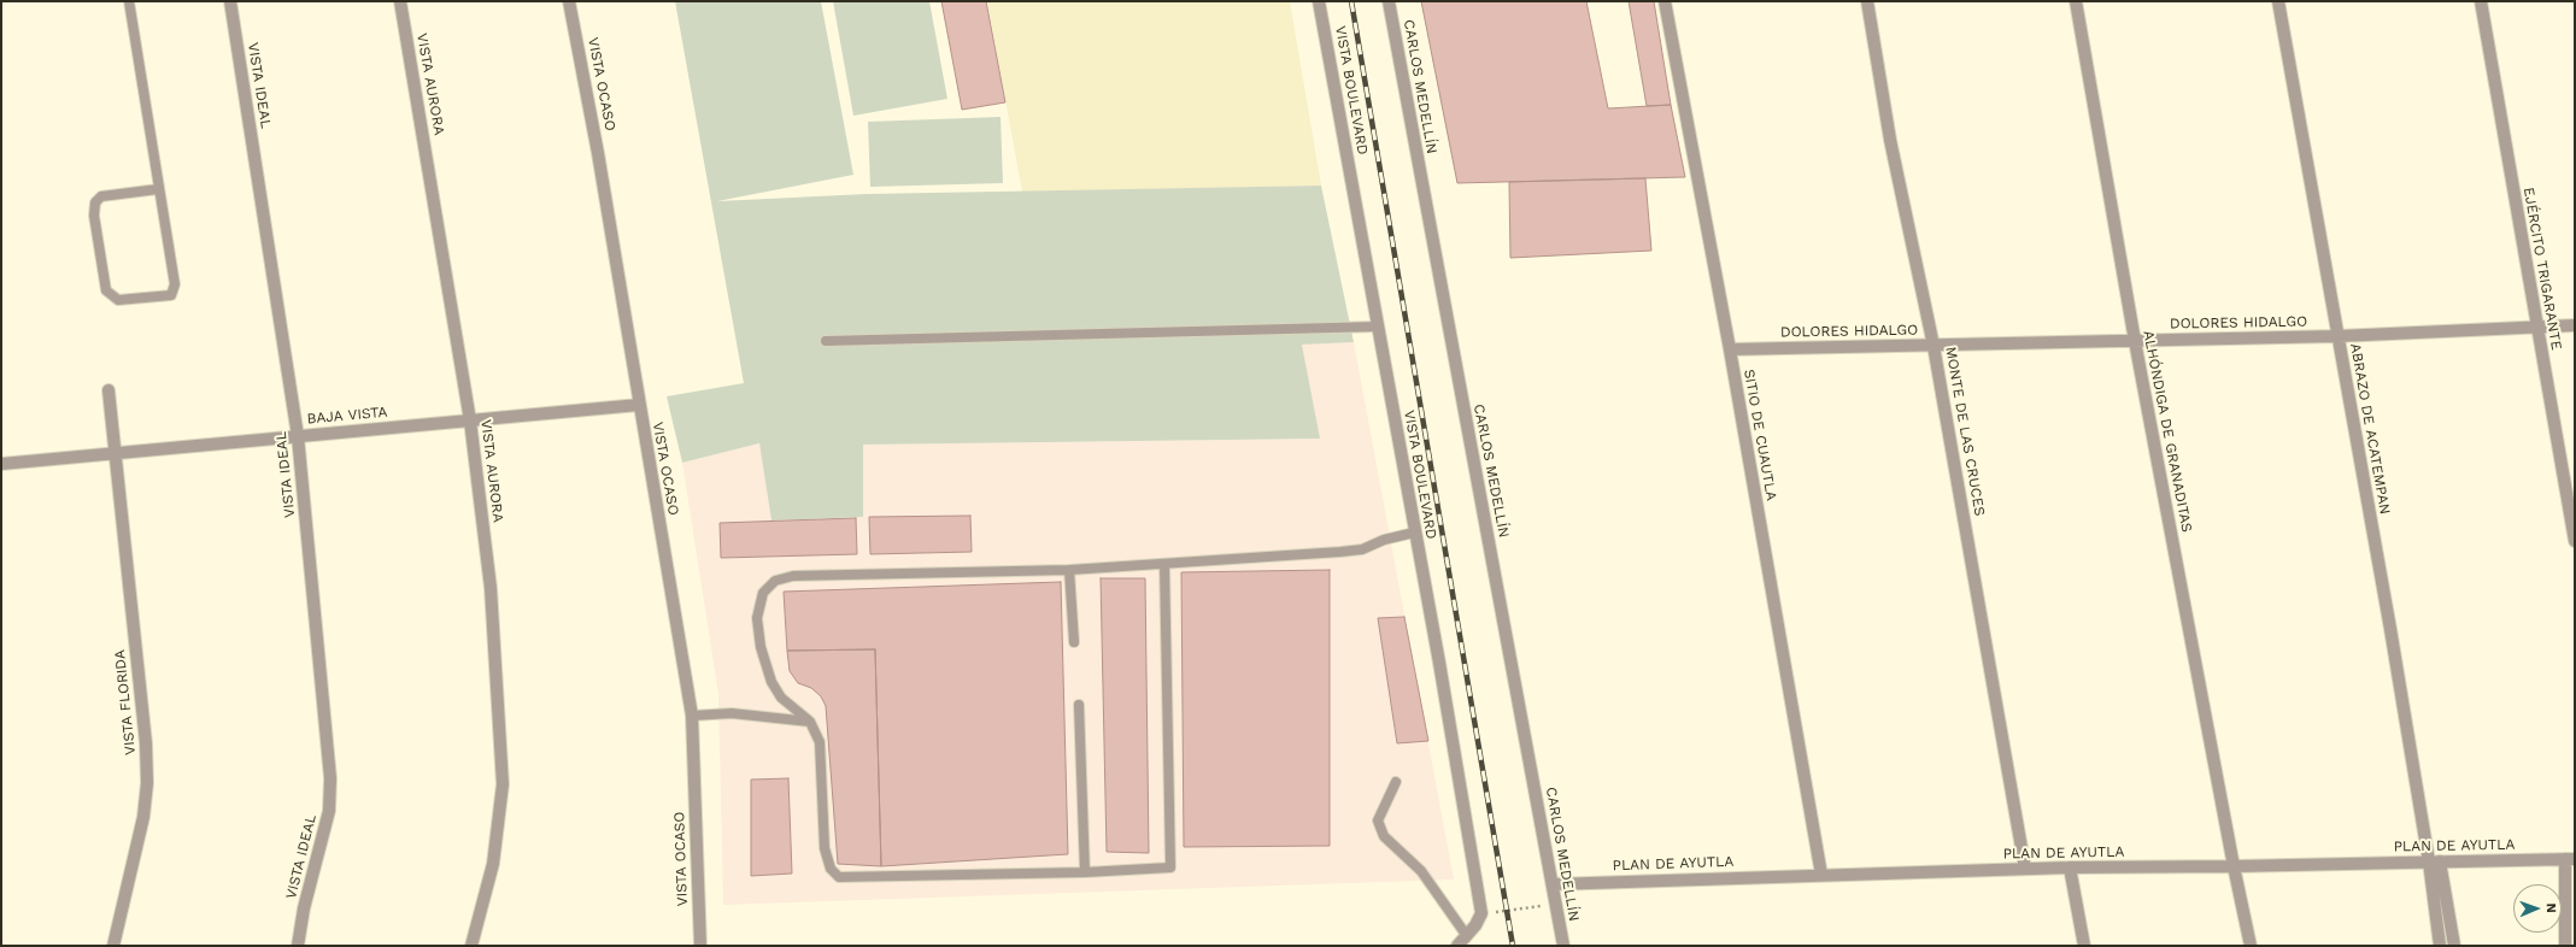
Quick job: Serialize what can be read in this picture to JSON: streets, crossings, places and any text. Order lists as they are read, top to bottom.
{
  "streets": {
    "street": [
      "VISTA AURORA",
      "VISTA OCASO",
      "VISTA IDEAL",
      "CARLOS MEDELLÍN",
      "VISTA BOULEVARD",
      "EJÉRCITO TRIGARANTE",
      "DOLORES HIDALGO",
      "BAJA VISTA",
      "ABRAZO DE ACATEMPAN",
      "MONTE DE LAS CRUCES",
      "ALHÓNDIGA DE GRANADITAS",
      "SITIO DE CUAUTLA",
      "VISTA FLORIDA",
      "PLAN DE AYUTLA"
    ]
  },
  "crossings": [
    ["VISTA AURORA", "BAJA VISTA"],
    ["VISTA OCASO", "BAJA VISTA"],
    ["VISTA IDEAL", "BAJA VISTA"],
    ["CARLOS MEDELLÍN", "PLAN DE AYUTLA"],
    ["EJÉRCITO TRIGARANTE", "DOLORES HIDALGO"],
    ["DOLORES HIDALGO", "ABRAZO DE ACATEMPAN"],
    ["DOLORES HIDALGO", "MONTE DE LAS CRUCES"],
    ["DOLORES HIDALGO", "ALHÓNDIGA DE GRANADITAS"],
    ["DOLORES HIDALGO", "SITIO DE CUAUTLA"],
    ["BAJA VISTA", "VISTA FLORIDA"],
    ["ABRAZO DE ACATEMPAN", "PLAN DE AYUTLA"],
    ["MONTE DE LAS CRUCES", "PLAN DE AYUTLA"],
    ["ALHÓNDIGA DE GRANADITAS", "PLAN DE AYUTLA"],
    ["SITIO DE CUAUTLA", "PLAN DE AYUTLA"]
  ],
  "north": "right"
}
